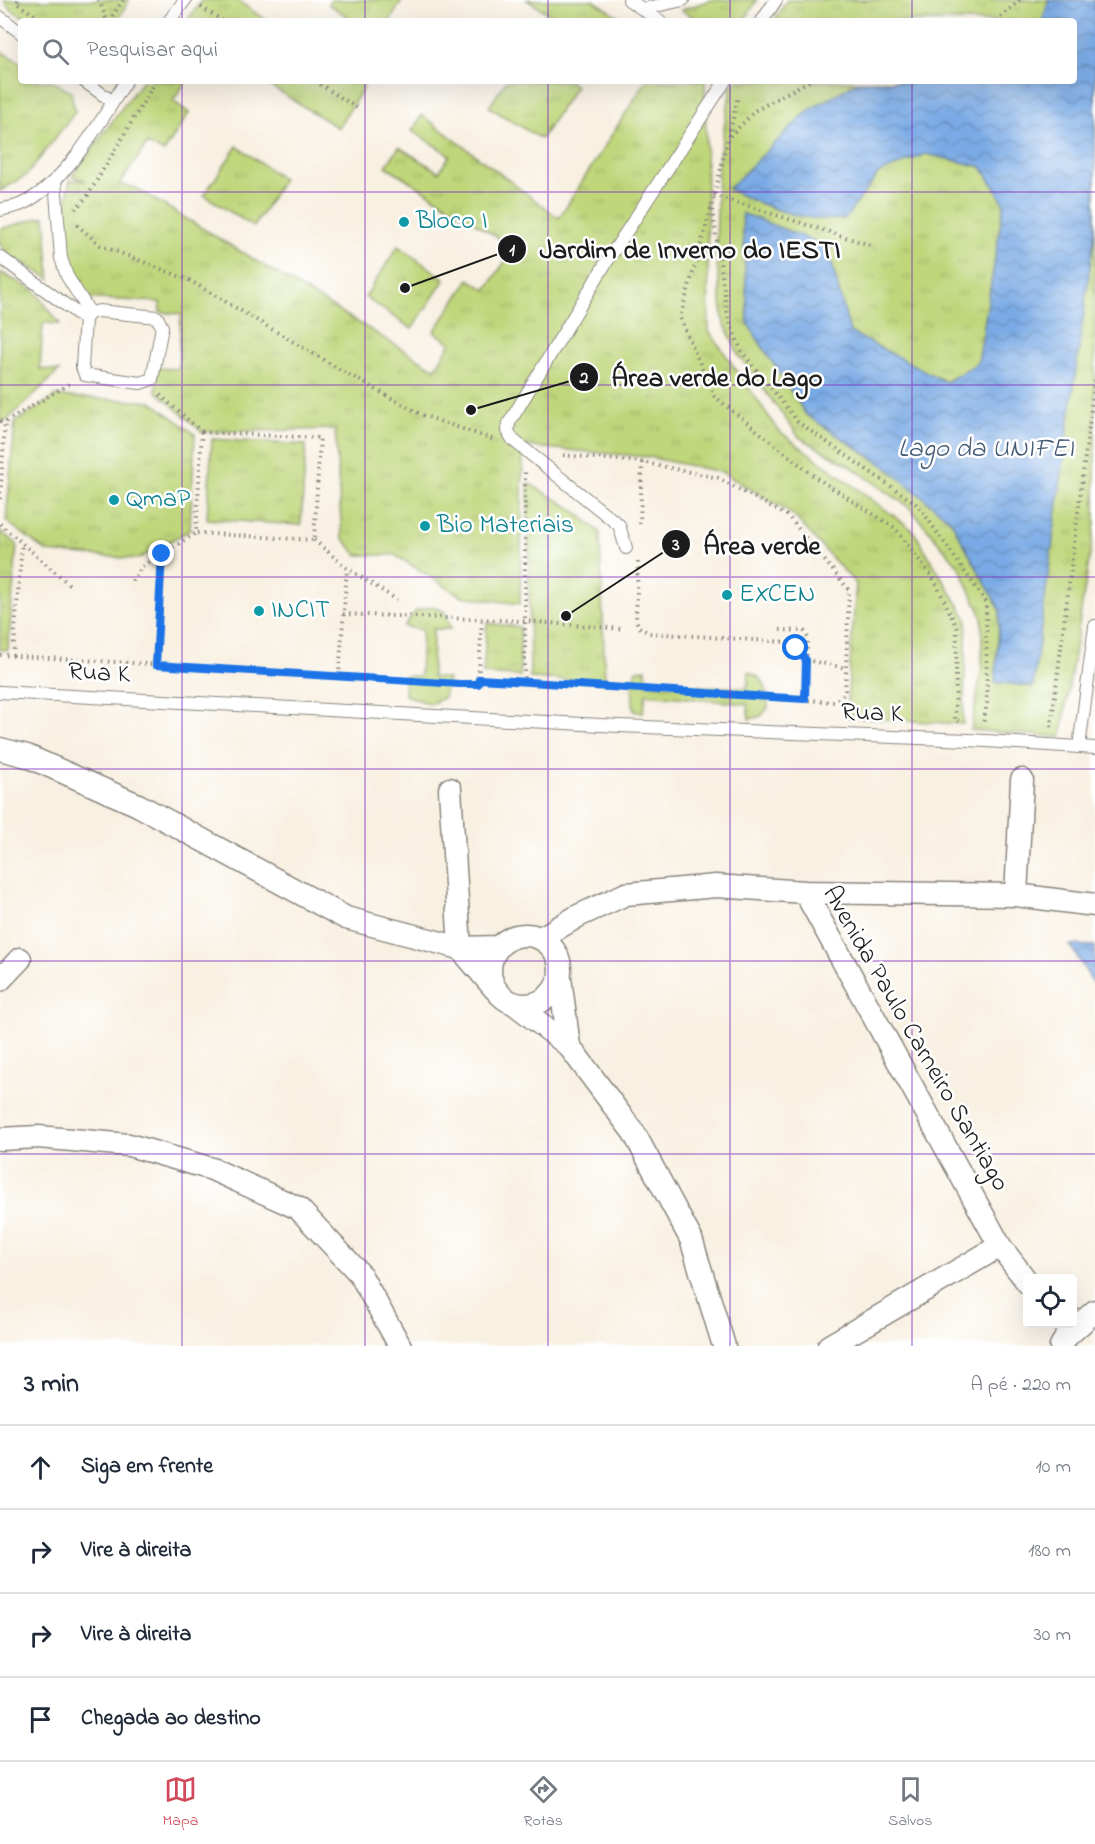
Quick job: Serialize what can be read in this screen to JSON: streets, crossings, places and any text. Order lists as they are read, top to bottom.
{
  "streets": {
    "street": ["Avenida Paulo Carneiro Santiago"],
    "lane": ["Rua K"]
  },
  "water": ["Lago da UNIFEI"],
  "places": [
    "Bloco I",
    "Jardim de Inverno do IESTI",
    "Área verde do Lago",
    "QmaP",
    "Bio Materiais",
    "EXCEN",
    "INCIT",
    "Área verde"
  ],
  "page": {
    "search": "Pesquisar aqui",
    "heading": ["3 min", "A pé · 220 m"],
    "list": [
      ["Siga em frente", "10 m"],
      ["Vire à direita", "180 m"],
      ["Vire à direita", "30 m"],
      "Chegada ao destino"
    ],
    "nav": ["Mapa", "Rotas", "Salvos"]
  }
}
